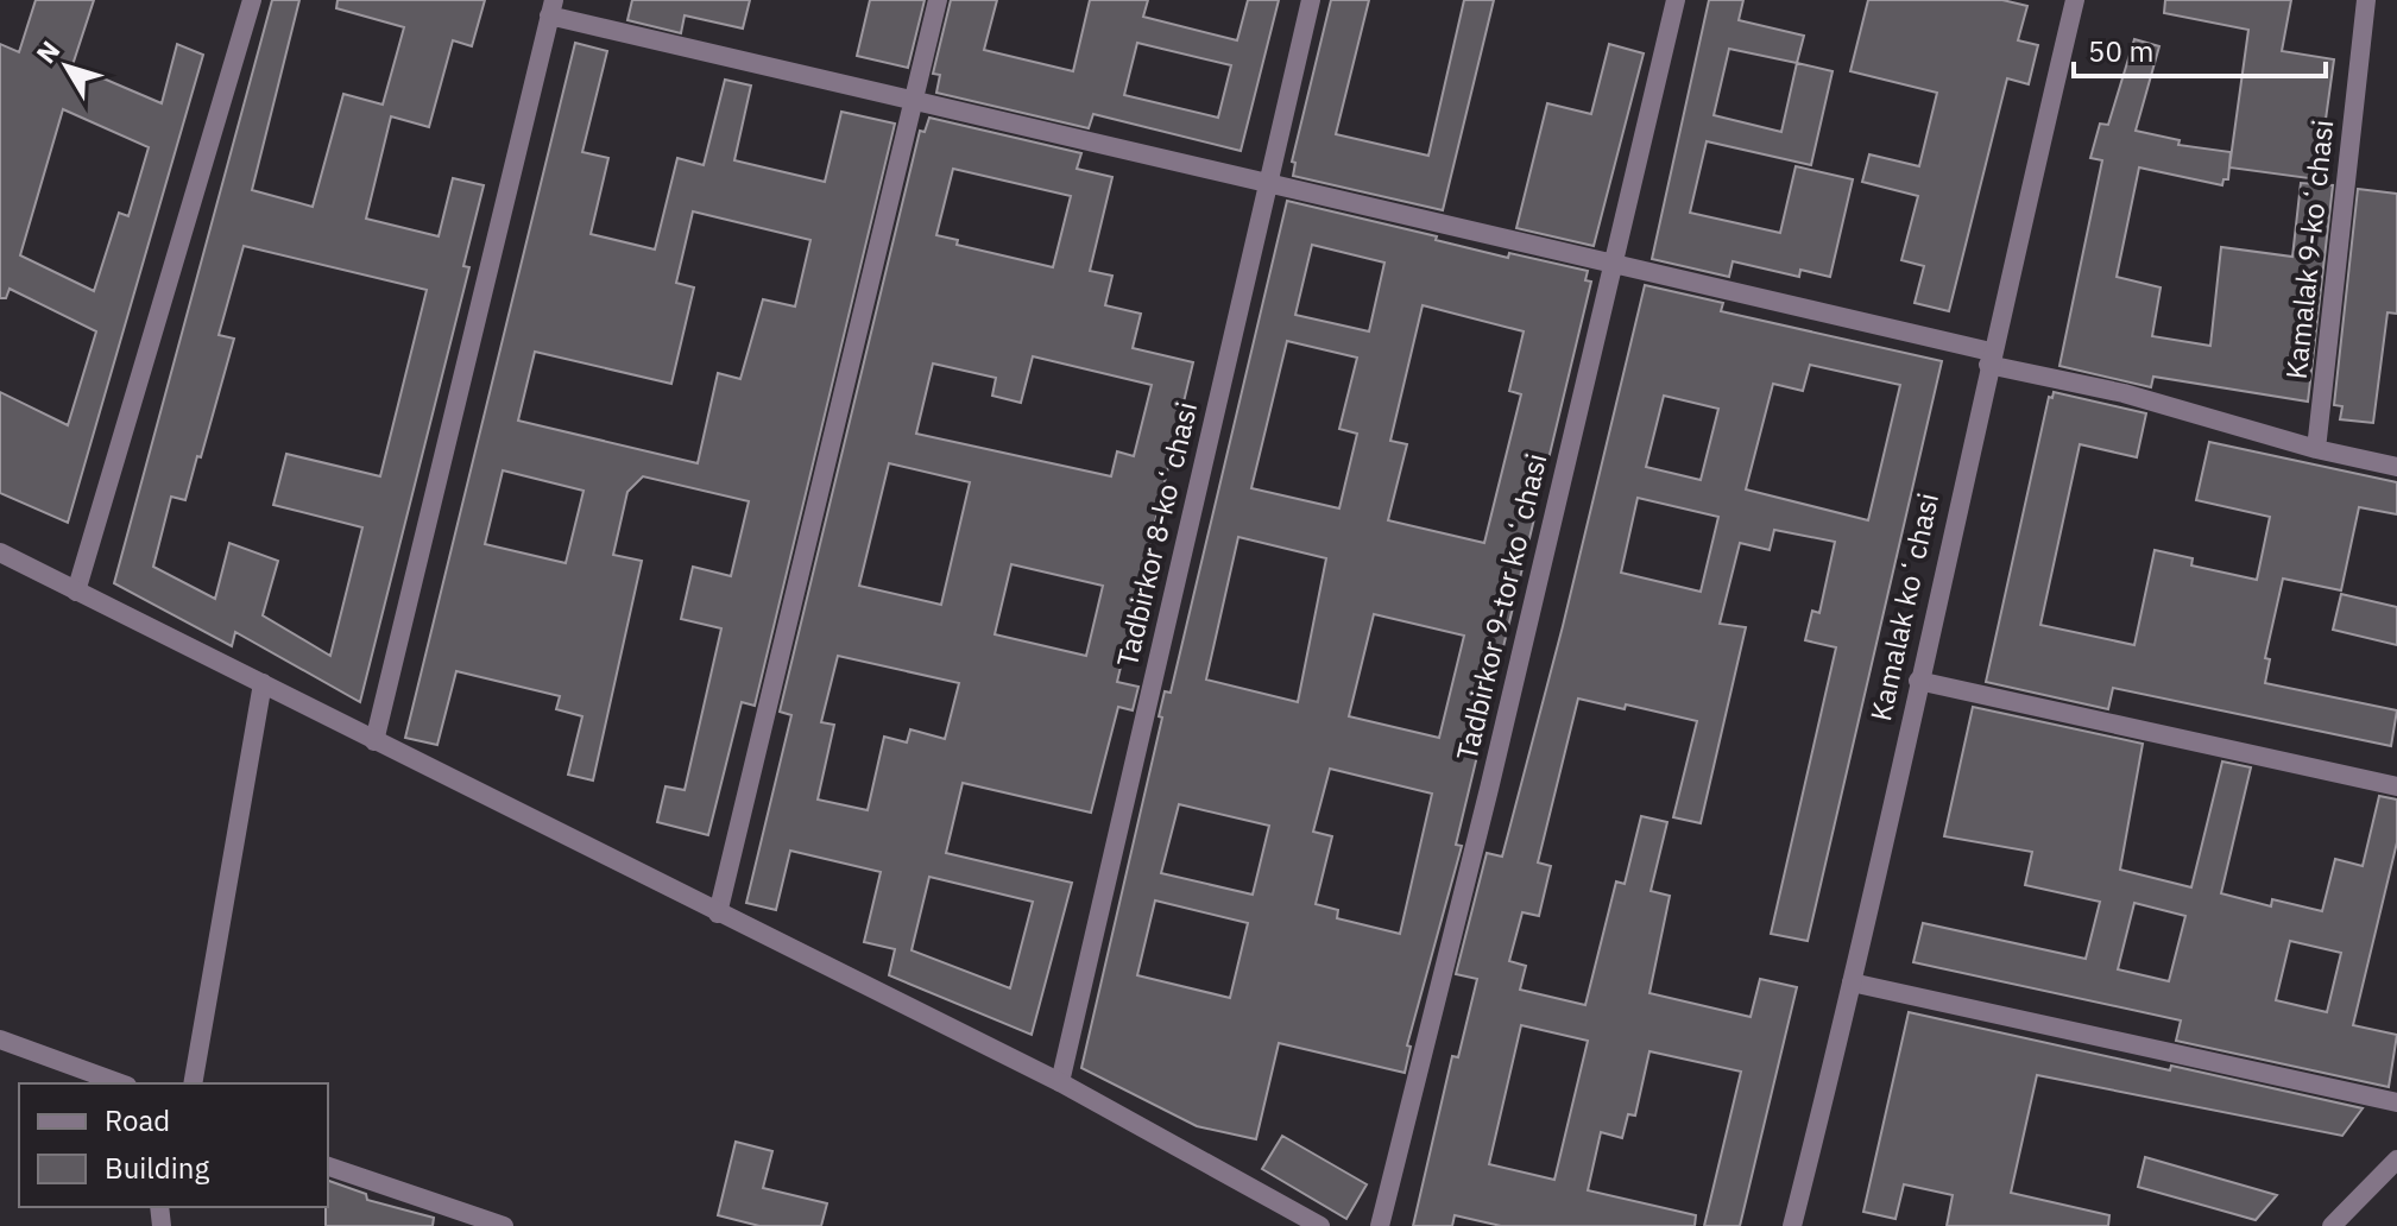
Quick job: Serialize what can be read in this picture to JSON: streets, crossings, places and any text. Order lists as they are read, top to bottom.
{
  "streets": {
    "street": [
      "Kamalak 9-koʻchasi",
      "Tadbirkor 8-koʻchasi",
      "Tadbirkor 9-tor koʻchasi",
      "Kamalak koʻchasi"
    ]
  },
  "legend": ["Road", "Building"],
  "scale_bar": "50 m",
  "north": "top left"
}
